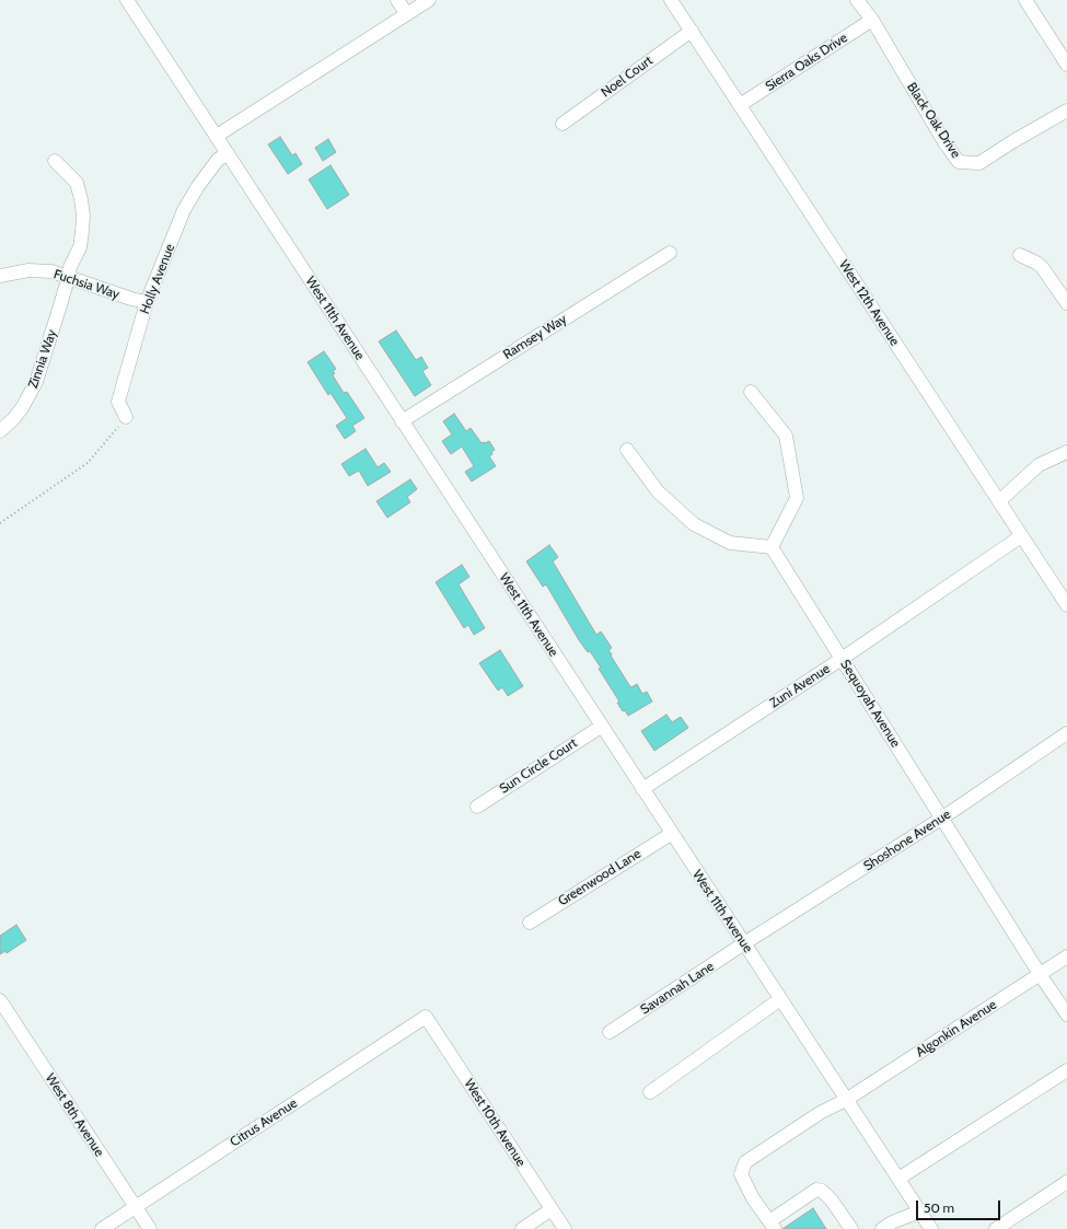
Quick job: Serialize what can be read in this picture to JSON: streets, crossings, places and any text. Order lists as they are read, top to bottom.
{
  "streets": {
    "street": [
      "Sierra Oaks Drive",
      "Noel Court",
      "Black Oak Drive",
      "Holly Avenue",
      "Fuchsia Way",
      "West 12th Avenue",
      "West 11th Avenue",
      "Ramsey Way",
      "Zinnia Way",
      "Zuni Avenue",
      "Sequoyah Avenue",
      "Sun Circle Court",
      "Shoshone Avenue",
      "Greenwood Lane",
      "Savannah Lane",
      "Algonkin Avenue",
      "West 8th Avenue",
      "Citrus Avenue",
      "West 10th Avenue"
    ]
  },
  "crossings": [
    ["Sierra Oaks Drive", "Black Oak Drive"],
    ["Sierra Oaks Drive", "West 12th Avenue"],
    ["Noel Court", "West 12th Avenue"],
    ["Holly Avenue", "Fuchsia Way"],
    ["Holly Avenue", "West 11th Avenue"],
    ["Fuchsia Way", "Zinnia Way"],
    ["West 12th Avenue", "Zuni Avenue"],
    ["West 11th Avenue", "Ramsey Way"],
    ["West 11th Avenue", "Zuni Avenue"],
    ["West 11th Avenue", "Sun Circle Court"],
    ["West 11th Avenue", "Shoshone Avenue"],
    ["West 11th Avenue", "Greenwood Lane"],
    ["West 11th Avenue", "Savannah Lane"],
    ["West 11th Avenue", "Algonkin Avenue"],
    ["Zuni Avenue", "Sequoyah Avenue"],
    ["Sequoyah Avenue", "Shoshone Avenue"],
    ["Sequoyah Avenue", "Algonkin Avenue"],
    ["Shoshone Avenue", "Savannah Lane"],
    ["West 8th Avenue", "Citrus Avenue"],
    ["Citrus Avenue", "West 10th Avenue"]
  ],
  "scale_bar": "50 m"
}
